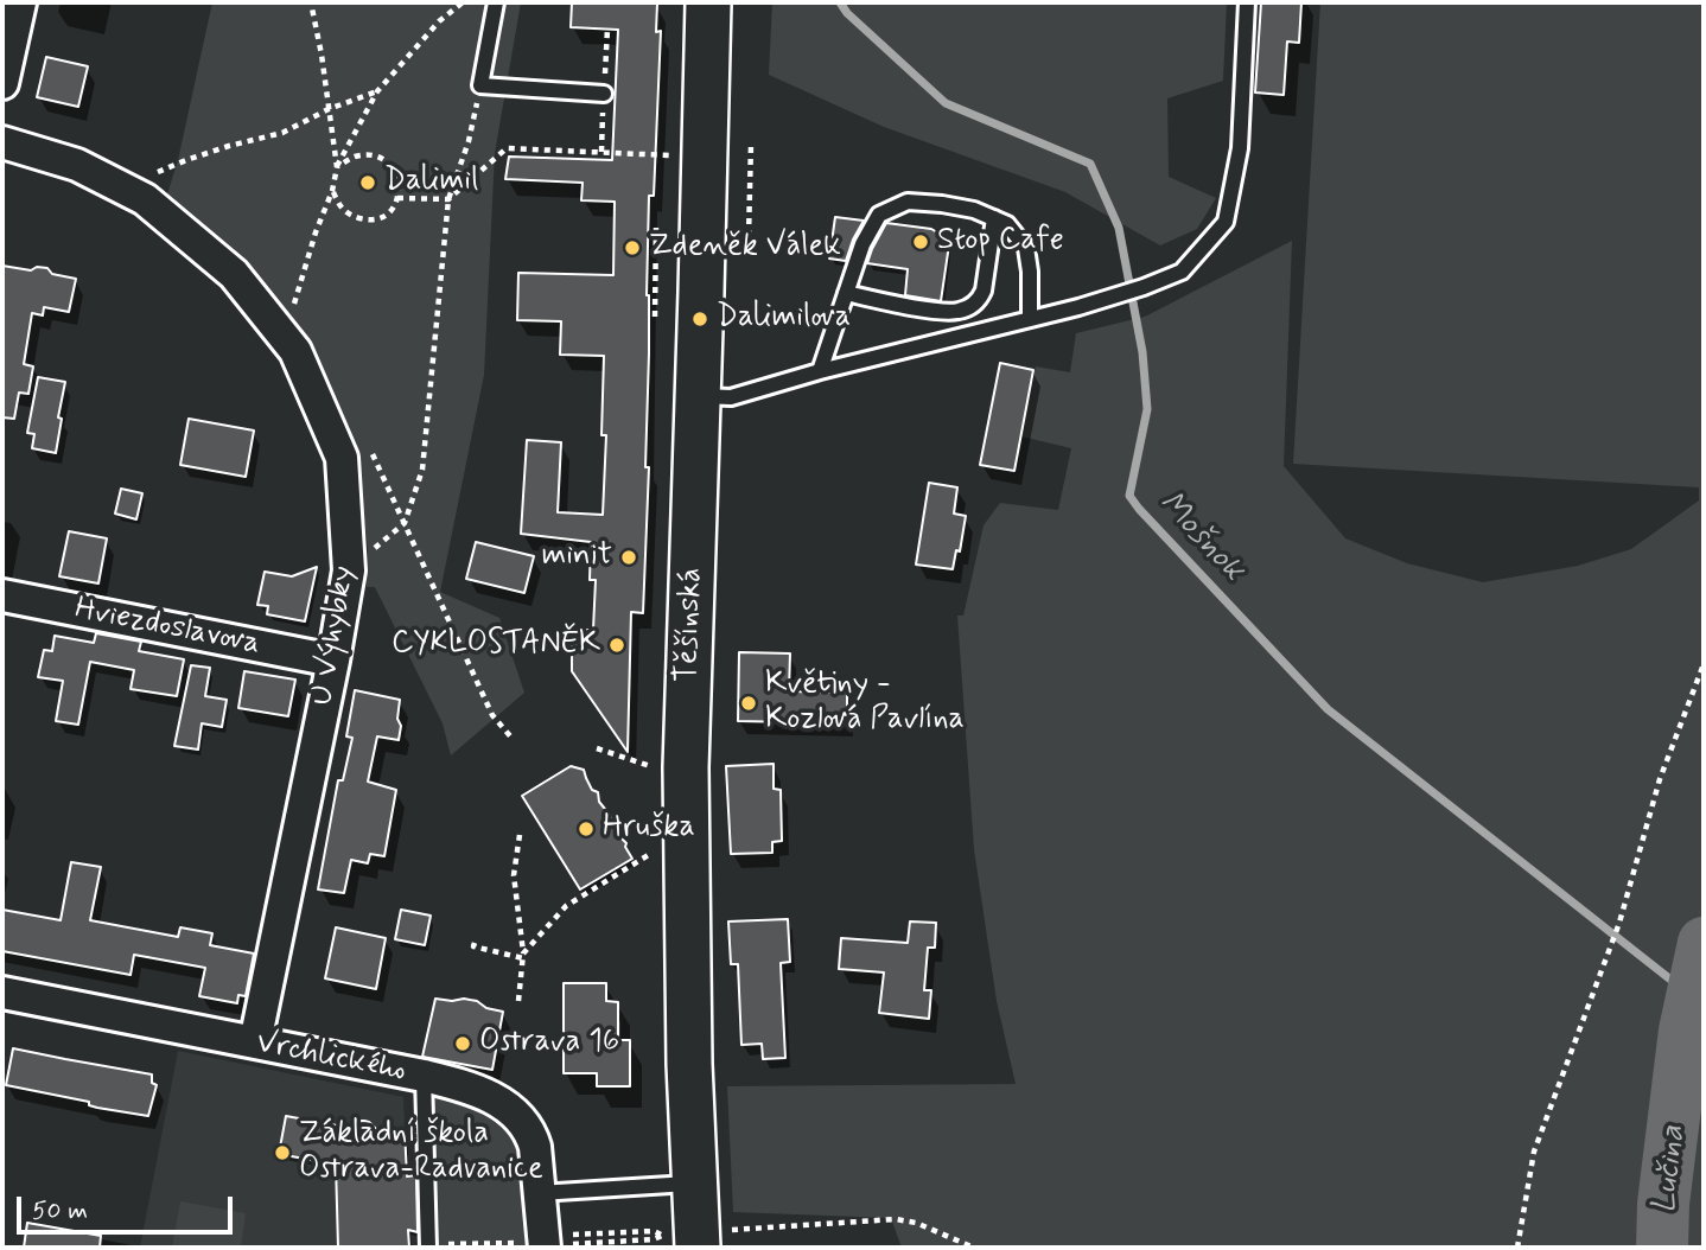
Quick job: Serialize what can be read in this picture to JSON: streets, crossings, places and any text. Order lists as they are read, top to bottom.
{
  "streets": {
    "main road": ["Těšínská"],
    "street": ["Hviezdoslavova", "U Výhybky", "Vrchlického"]
  },
  "crossings": [
    ["Hviezdoslavova", "U Výhybky"],
    ["U Výhybky", "Vrchlického"]
  ],
  "water": ["Mošnok", "Lučina"],
  "places": [
    "Dalimil",
    "Stop Cafe",
    "Zdeněk Válek",
    "Dalimilova",
    "minit",
    "CYKLOSTANĚK",
    "Květiny - Kozlová Pavlína",
    "Hruška",
    "Ostrava 16",
    "Základní škola Ostrava-Radvanice"
  ],
  "scale_bar": "50 m"
}
